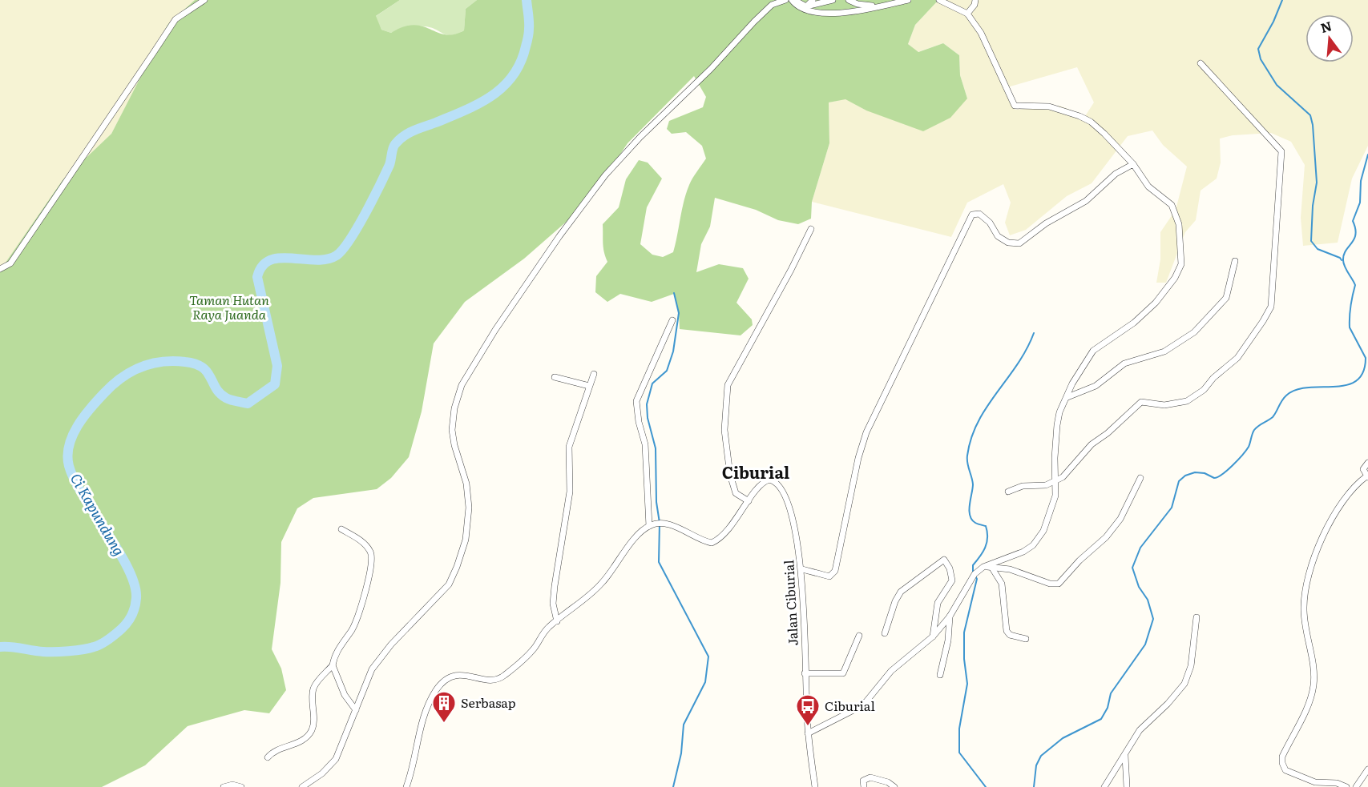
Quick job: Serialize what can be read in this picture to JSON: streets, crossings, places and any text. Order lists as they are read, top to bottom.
{
  "streets": {
    "street": ["Jalan Ciburial"]
  },
  "districts": ["Ciburial"],
  "water": ["Ci Kapundung"],
  "parks": ["Taman Hutan Raya Juanda"],
  "places": {
    "building": ["Serbasap"],
    "bus stop": ["Ciburial"]
  },
  "north": "top"
}
